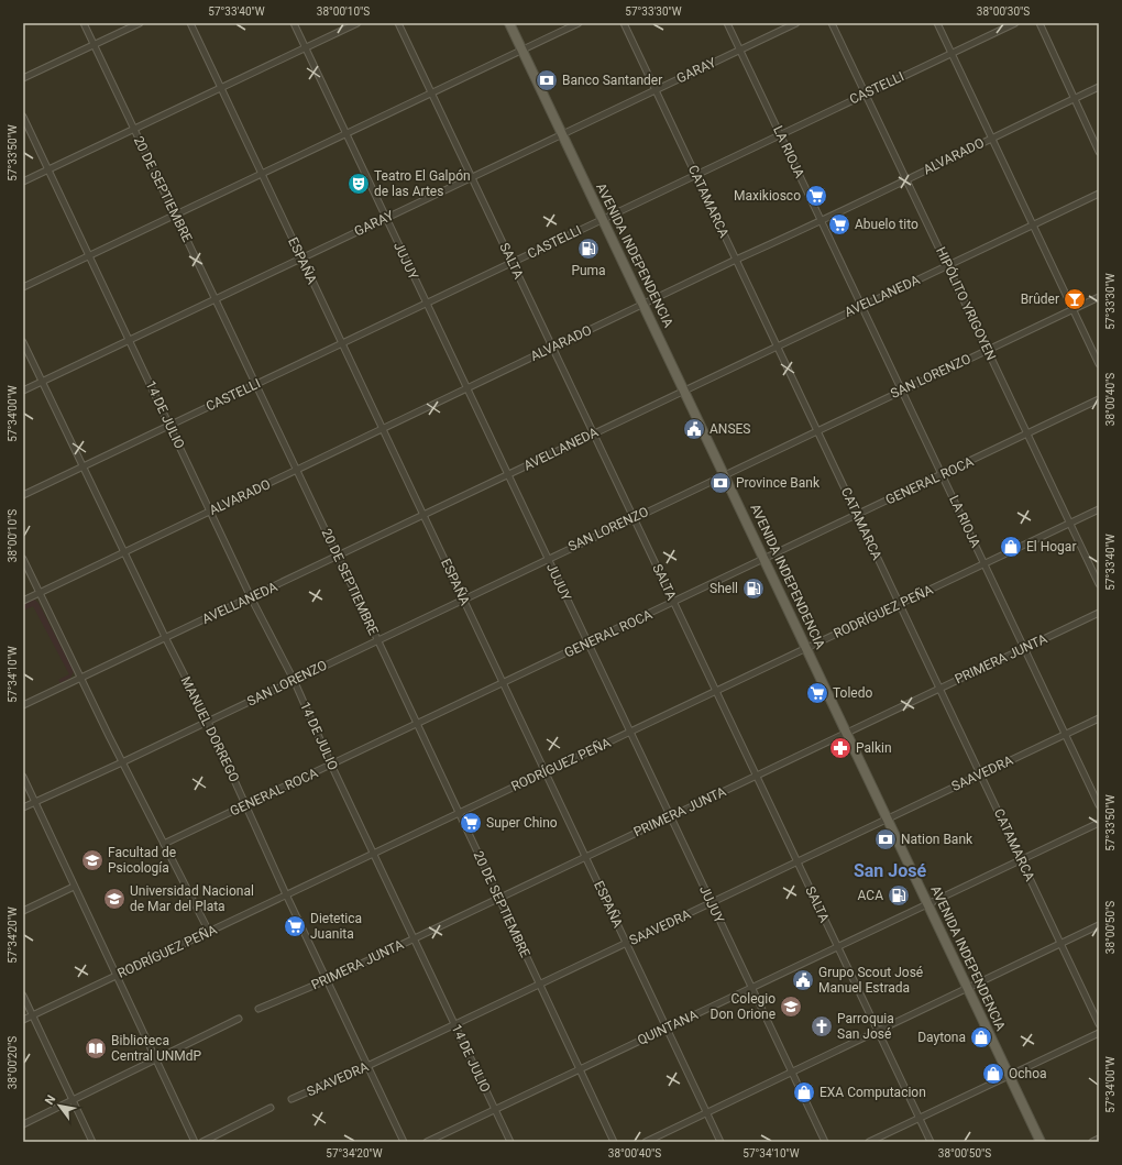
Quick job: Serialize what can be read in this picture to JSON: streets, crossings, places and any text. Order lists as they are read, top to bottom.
{
  "streets": {
    "main road": ["AVENIDA INDEPENDENCIA"],
    "street": [
      "GARAY",
      "CASTELLI",
      "LA RIOJA",
      "ALVARADO",
      "20 DE SEPTIEMBRE",
      "CATAMARCA",
      "ESPAÑA",
      "JUJUY",
      "SALTA",
      "AVELLANEDA",
      "HIPÓLITO YRIGOYEN",
      "SAN LORENZO",
      "14 DE JULIO",
      "GENERAL ROCA",
      "RODRÍGUEZ PEÑA",
      "PRIMERA JUNTA",
      "MANUEL DORREGO",
      "SAAVEDRA",
      "QUINTANA"
    ]
  },
  "crossings": [
    ["GARAY", "LA RIOJA"],
    ["GARAY", "20 DE SEPTIEMBRE"],
    ["GARAY", "CATAMARCA"],
    ["GARAY", "AVENIDA INDEPENDENCIA"],
    ["GARAY", "ESPAÑA"],
    ["GARAY", "JUJUY"],
    ["GARAY", "SALTA"],
    ["GARAY", "14 DE JULIO"],
    ["GARAY", "MANUEL DORREGO"],
    ["CASTELLI", "LA RIOJA"],
    ["CASTELLI", "20 DE SEPTIEMBRE"],
    ["CASTELLI", "CATAMARCA"],
    ["CASTELLI", "AVENIDA INDEPENDENCIA"],
    ["CASTELLI", "ESPAÑA"],
    ["CASTELLI", "JUJUY"],
    ["CASTELLI", "SALTA"],
    ["CASTELLI", "HIPÓLITO YRIGOYEN"],
    ["CASTELLI", "14 DE JULIO"],
    ["CASTELLI", "MANUEL DORREGO"],
    ["LA RIOJA", "ALVARADO"],
    ["LA RIOJA", "AVELLANEDA"],
    ["LA RIOJA", "SAN LORENZO"],
    ["LA RIOJA", "GENERAL ROCA"],
    ["LA RIOJA", "RODRÍGUEZ PEÑA"],
    ["LA RIOJA", "PRIMERA JUNTA"],
    ["LA RIOJA", "SAAVEDRA"],
    ["ALVARADO", "20 DE SEPTIEMBRE"],
    ["ALVARADO", "CATAMARCA"],
    ["ALVARADO", "AVENIDA INDEPENDENCIA"],
    ["ALVARADO", "ESPAÑA"],
    ["ALVARADO", "JUJUY"],
    ["ALVARADO", "SALTA"],
    ["ALVARADO", "HIPÓLITO YRIGOYEN"],
    ["ALVARADO", "14 DE JULIO"],
    ["ALVARADO", "MANUEL DORREGO"],
    ["20 DE SEPTIEMBRE", "AVELLANEDA"],
    ["20 DE SEPTIEMBRE", "SAN LORENZO"],
    ["20 DE SEPTIEMBRE", "GENERAL ROCA"],
    ["20 DE SEPTIEMBRE", "RODRÍGUEZ PEÑA"],
    ["20 DE SEPTIEMBRE", "PRIMERA JUNTA"],
    ["20 DE SEPTIEMBRE", "SAAVEDRA"],
    ["20 DE SEPTIEMBRE", "QUINTANA"],
    ["CATAMARCA", "AVELLANEDA"],
    ["CATAMARCA", "SAN LORENZO"],
    ["CATAMARCA", "GENERAL ROCA"],
    ["CATAMARCA", "RODRÍGUEZ PEÑA"],
    ["CATAMARCA", "PRIMERA JUNTA"],
    ["CATAMARCA", "SAAVEDRA"],
    ["CATAMARCA", "QUINTANA"],
    ["AVENIDA INDEPENDENCIA", "AVELLANEDA"],
    ["AVENIDA INDEPENDENCIA", "SAN LORENZO"],
    ["AVENIDA INDEPENDENCIA", "GENERAL ROCA"],
    ["AVENIDA INDEPENDENCIA", "RODRÍGUEZ PEÑA"],
    ["AVENIDA INDEPENDENCIA", "PRIMERA JUNTA"],
    ["AVENIDA INDEPENDENCIA", "SAAVEDRA"],
    ["AVENIDA INDEPENDENCIA", "QUINTANA"],
    ["ESPAÑA", "AVELLANEDA"],
    ["ESPAÑA", "SAN LORENZO"],
    ["ESPAÑA", "GENERAL ROCA"],
    ["ESPAÑA", "RODRÍGUEZ PEÑA"],
    ["ESPAÑA", "PRIMERA JUNTA"],
    ["ESPAÑA", "SAAVEDRA"],
    ["ESPAÑA", "QUINTANA"],
    ["JUJUY", "AVELLANEDA"],
    ["JUJUY", "SAN LORENZO"],
    ["JUJUY", "GENERAL ROCA"],
    ["JUJUY", "RODRÍGUEZ PEÑA"],
    ["JUJUY", "PRIMERA JUNTA"],
    ["JUJUY", "SAAVEDRA"],
    ["JUJUY", "QUINTANA"],
    ["SALTA", "AVELLANEDA"],
    ["SALTA", "SAN LORENZO"],
    ["SALTA", "GENERAL ROCA"],
    ["SALTA", "RODRÍGUEZ PEÑA"],
    ["SALTA", "PRIMERA JUNTA"],
    ["SALTA", "SAAVEDRA"],
    ["SALTA", "QUINTANA"],
    ["AVELLANEDA", "HIPÓLITO YRIGOYEN"],
    ["AVELLANEDA", "14 DE JULIO"],
    ["AVELLANEDA", "MANUEL DORREGO"],
    ["HIPÓLITO YRIGOYEN", "SAN LORENZO"],
    ["HIPÓLITO YRIGOYEN", "GENERAL ROCA"],
    ["HIPÓLITO YRIGOYEN", "RODRÍGUEZ PEÑA"],
    ["SAN LORENZO", "14 DE JULIO"],
    ["SAN LORENZO", "MANUEL DORREGO"],
    ["14 DE JULIO", "GENERAL ROCA"],
    ["14 DE JULIO", "RODRÍGUEZ PEÑA"],
    ["14 DE JULIO", "PRIMERA JUNTA"],
    ["14 DE JULIO", "SAAVEDRA"],
    ["14 DE JULIO", "QUINTANA"],
    ["GENERAL ROCA", "MANUEL DORREGO"],
    ["RODRÍGUEZ PEÑA", "MANUEL DORREGO"],
    ["PRIMERA JUNTA", "MANUEL DORREGO"],
    ["MANUEL DORREGO", "SAAVEDRA"]
  ],
  "districts": ["San José"],
  "places": {
    "bank": ["Banco Santander", "Province Bank", "Nation Bank"],
    "theatre": ["Teatro El Galpón de las Artes"],
    "supermarket": [
      "Maxikiosco",
      "Abuelo tito",
      "Toledo",
      "Super Chino",
      "Dietetica Juanita"
    ],
    "fuel station": ["Puma", "Shell", "ACA"],
    "bar": ["Brûder"],
    "public building": ["ANSES", "Grupo Scout José Manuel Estrada"],
    "shop": [
      "El Hogar",
      "Daytona",
      "Ochoa",
      "EXA Computacion"
    ],
    "pharmacy": ["Palkin"],
    "school or university": ["Facultad de Psicología", "Universidad Nacional de Mar del Plata", "Colegio Don Orione"],
    "church": ["Parroquia San José"],
    "library": ["Biblioteca Central UNMdP"]
  },
  "north": "top left",
  "coordinates": [
    "57°33'40\"W",
    "38°00'10\"S",
    "57°33'30\"W",
    "38°00'30\"S",
    "57°33'50\"W",
    "38°00'40\"S",
    "57°34'00\"W",
    "57°34'10\"W",
    "38°00'50\"S",
    "57°34'20\"W",
    "38°00'20\"S"
  ]
}
